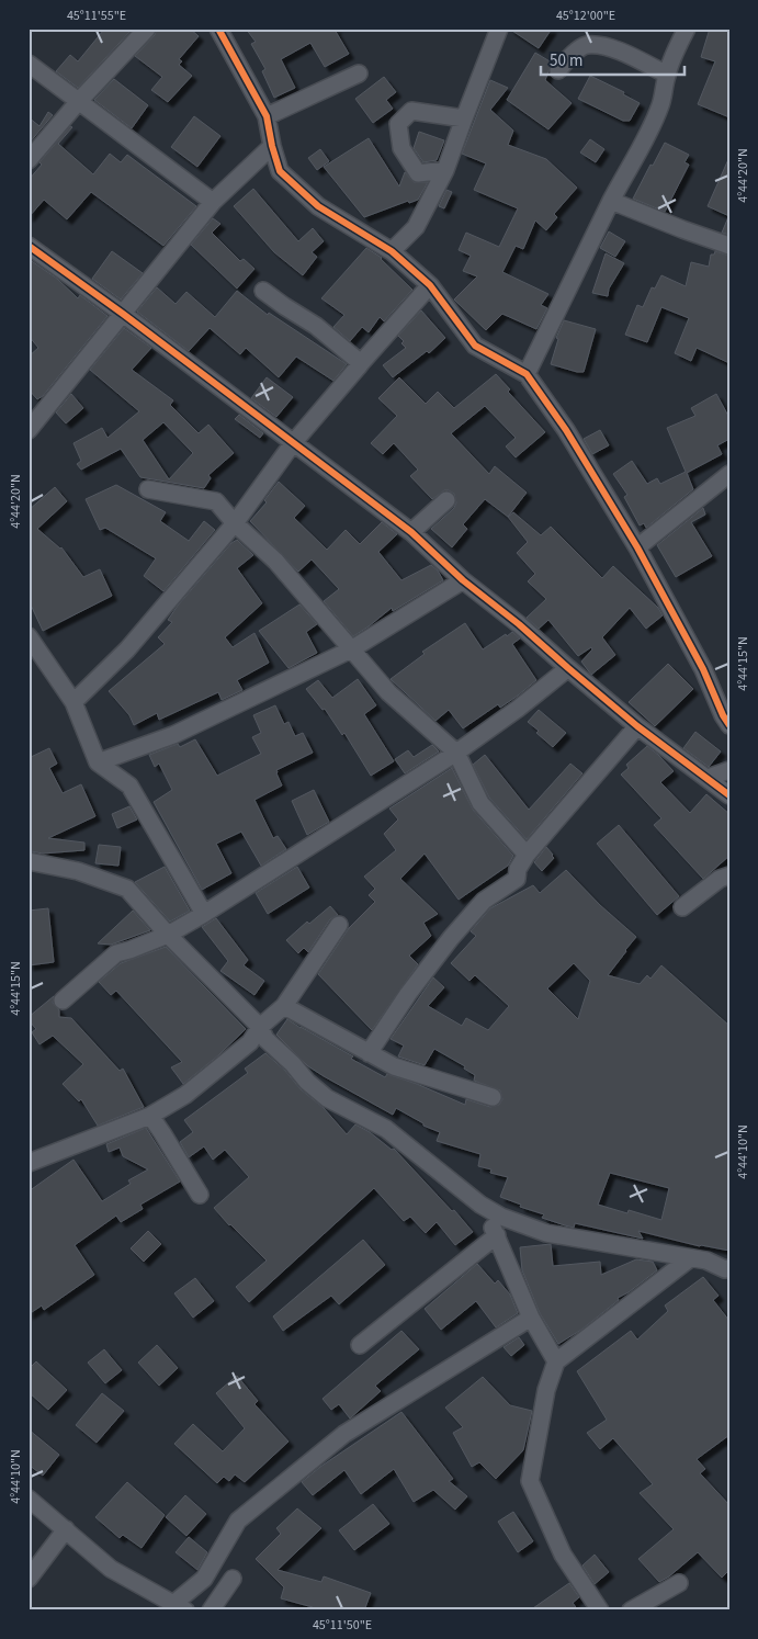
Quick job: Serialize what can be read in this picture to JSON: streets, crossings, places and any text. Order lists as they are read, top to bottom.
{
  "scale_bar": "50 m",
  "coordinates": [
    "45°11'55\"E",
    "45°12'00\"E",
    "4°44'20\"N",
    "4°44'15\"N",
    "4°44'10\"N",
    "45°11'50\"E"
  ]
}
